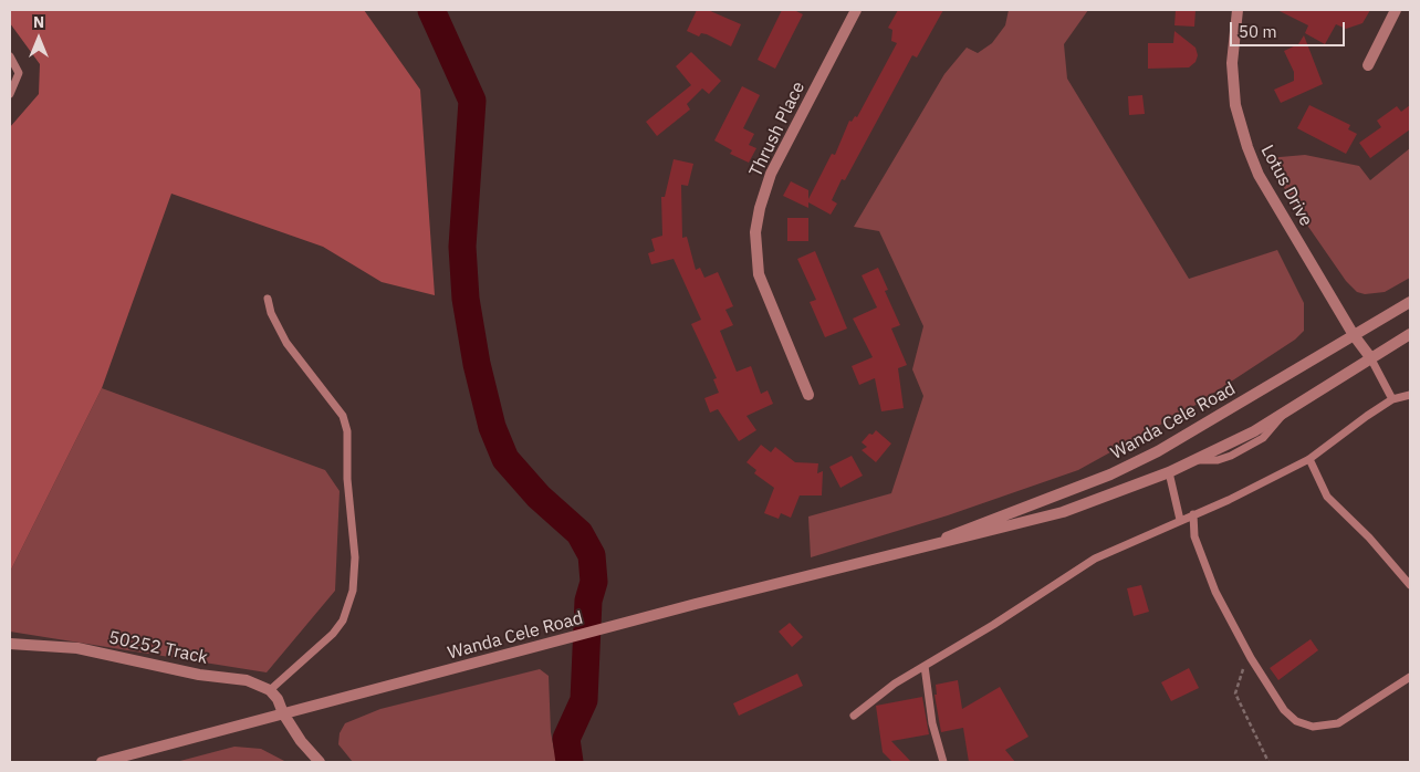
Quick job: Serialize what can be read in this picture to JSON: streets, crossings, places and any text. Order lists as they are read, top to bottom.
{
  "streets": {
    "street": [
      "Thrush Place",
      "Lotus Drive",
      "Wanda Cele Road",
      "50252 Track"
    ]
  },
  "crossings": [
    ["Lotus Drive", "Wanda Cele Road"]
  ],
  "scale_bar": "50 m",
  "north": "top"
}
